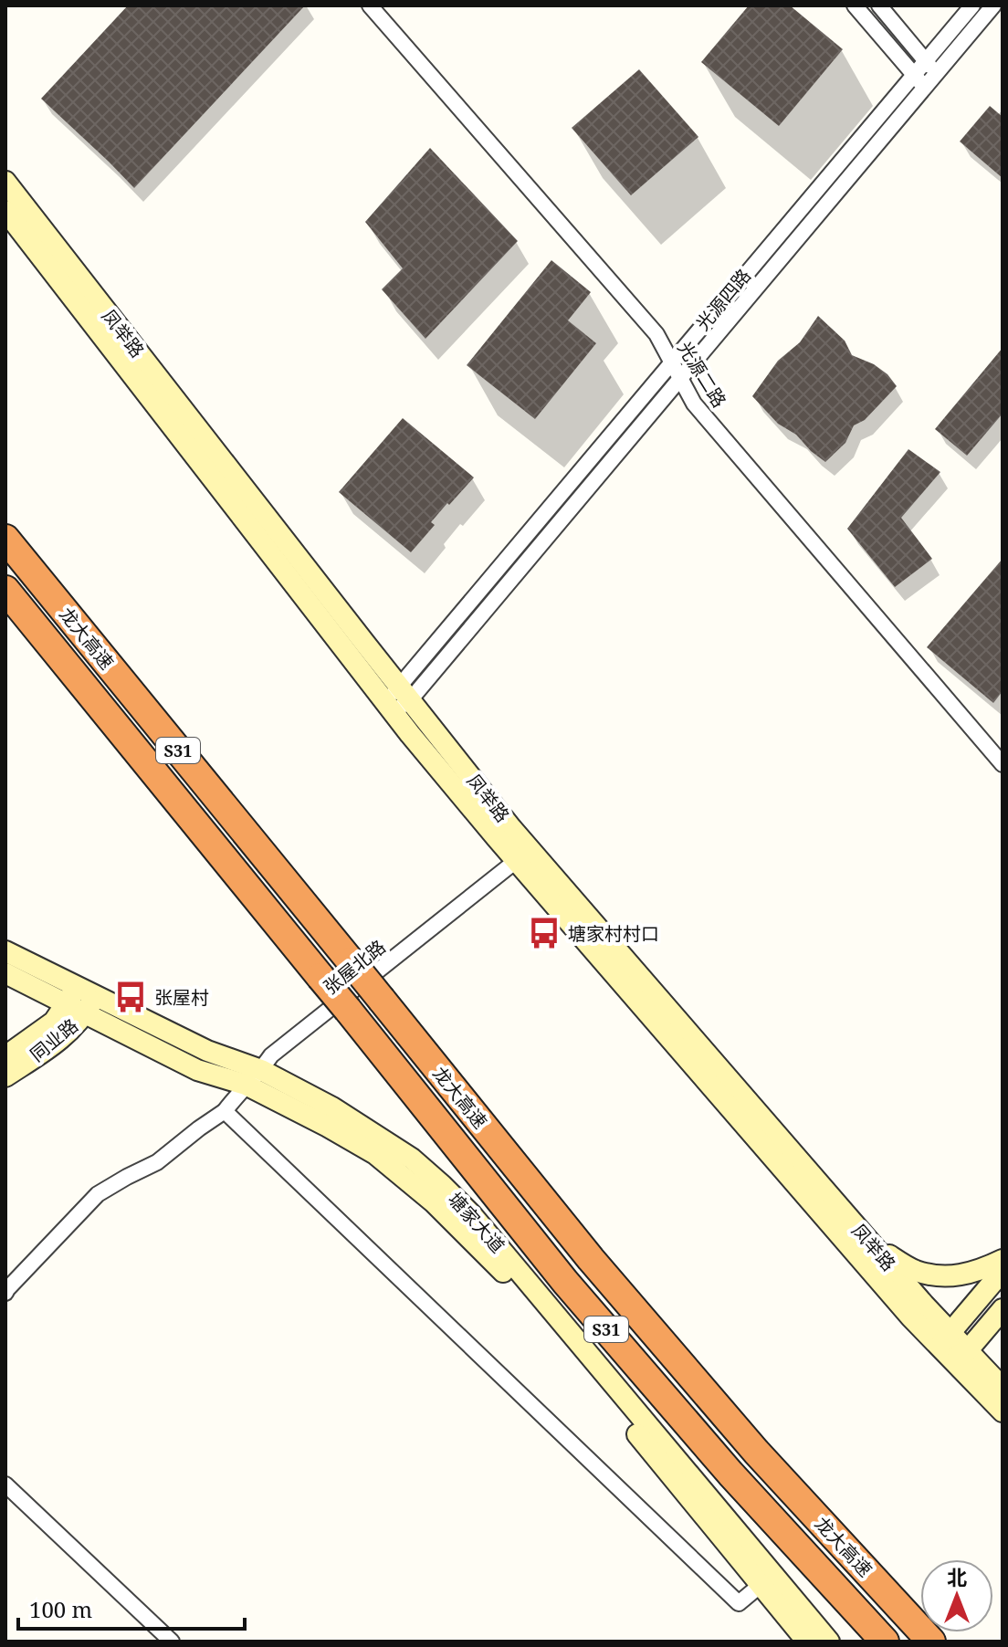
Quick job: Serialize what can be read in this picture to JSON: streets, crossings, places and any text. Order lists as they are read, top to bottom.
{
  "streets": {
    "highway": ["龙大高速", "S31"],
    "street": [
      "光源四路",
      "凤举路",
      "光源二路",
      "张屋北路",
      "同业路",
      "塘家大道"
    ]
  },
  "crossings": [
    ["光源四路", "凤举路"],
    ["光源四路", "光源二路"],
    ["凤举路", "张屋北路"],
    ["张屋北路", "塘家大道"],
    ["同业路", "塘家大道"]
  ],
  "places": {
    "bus stop": ["塘家村村口", "张屋村"]
  },
  "scale_bar": "100 m",
  "north": "top"
}
